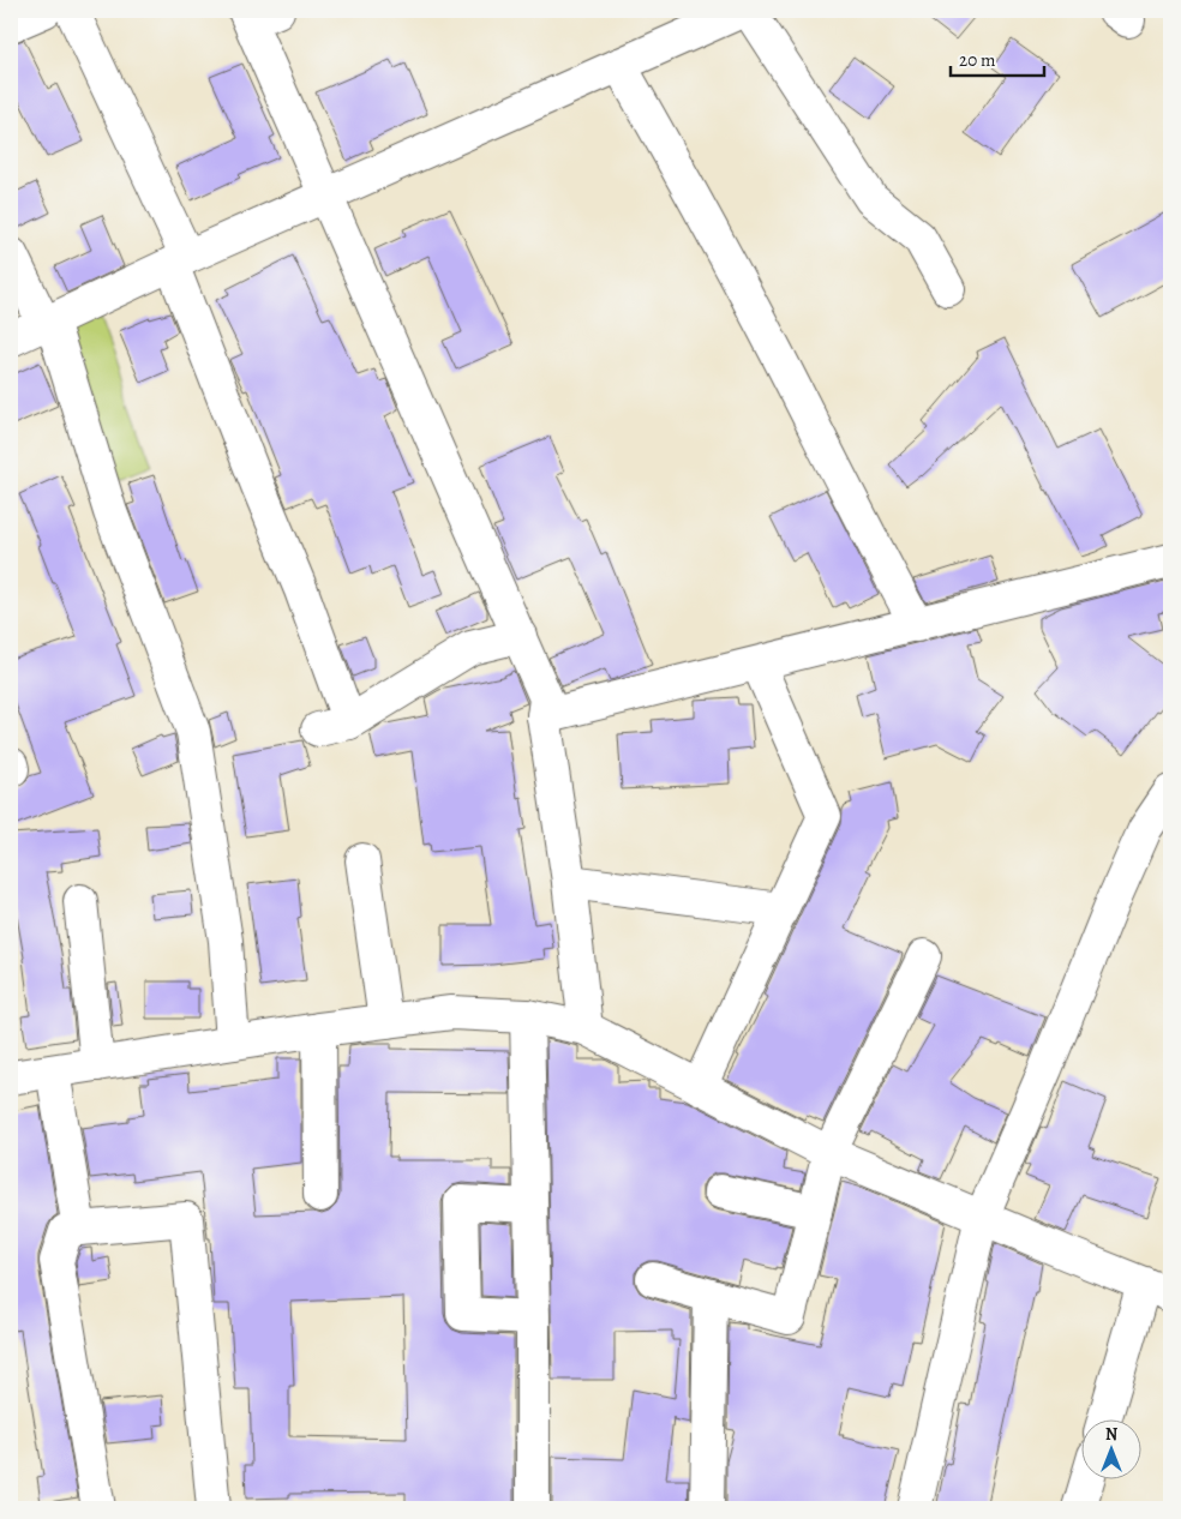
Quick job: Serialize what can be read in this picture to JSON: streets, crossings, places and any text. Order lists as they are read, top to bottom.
{
  "scale_bar": "20 m",
  "north": "top"
}
